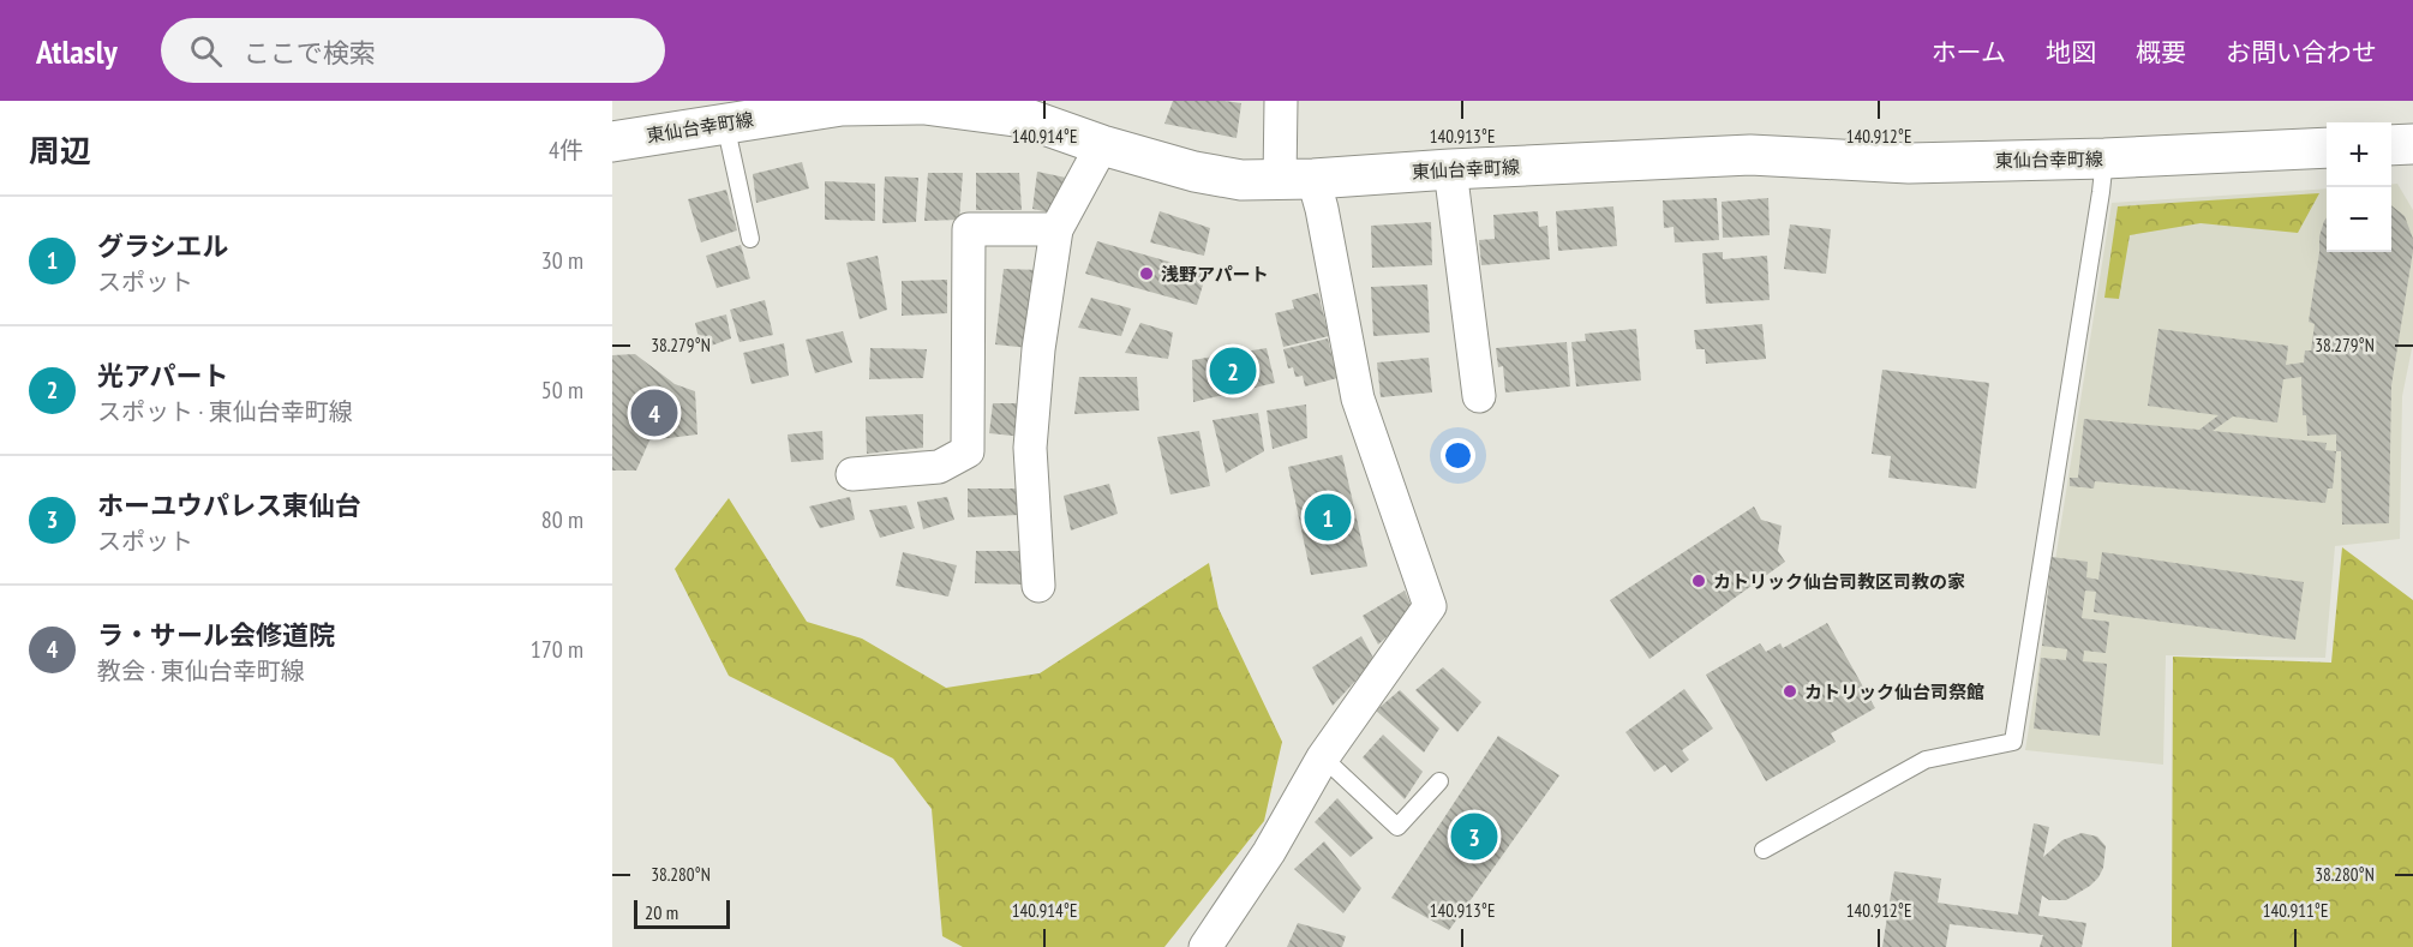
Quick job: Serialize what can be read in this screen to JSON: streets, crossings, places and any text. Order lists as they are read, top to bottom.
{
  "streets": {
    "street": ["東仙台幸町線"]
  },
  "places": ["浅野アパート", "カトリック仙台司教区司教の家", "カトリック仙台司祭館"],
  "scale_bar": "20 m",
  "page": {
    "header": "Atlasly",
    "search": "ここで検索",
    "nav": [
      "ホーム",
      "地図",
      "概要",
      "お問い合わせ"
    ],
    "heading": ["周辺", "4件"],
    "map_buttons": ["+", "−"],
    "list": [
      {
        "mark": "1",
        "name": "グラシエル",
        "note": "スポット",
        "value": "30 m"
      },
      {
        "mark": "2",
        "name": "光アパート",
        "note": "スポット · 東仙台幸町線",
        "value": "50 m"
      },
      {
        "mark": "3",
        "name": "ホーユウパレス東仙台",
        "note": "スポット",
        "value": "80 m"
      },
      {
        "mark": "4",
        "name": "ラ・サール会修道院",
        "note": "教会 · 東仙台幸町線",
        "value": "170 m"
      }
    ],
    "pins": [
      "2",
      "4",
      "1",
      "3"
    ],
    "scale": "20 m"
  },
  "coordinates": [
    "140.914°E",
    "140.913°E",
    "140.912°E",
    "38.279°N",
    "38.280°N",
    "140.911°E"
  ]
}
